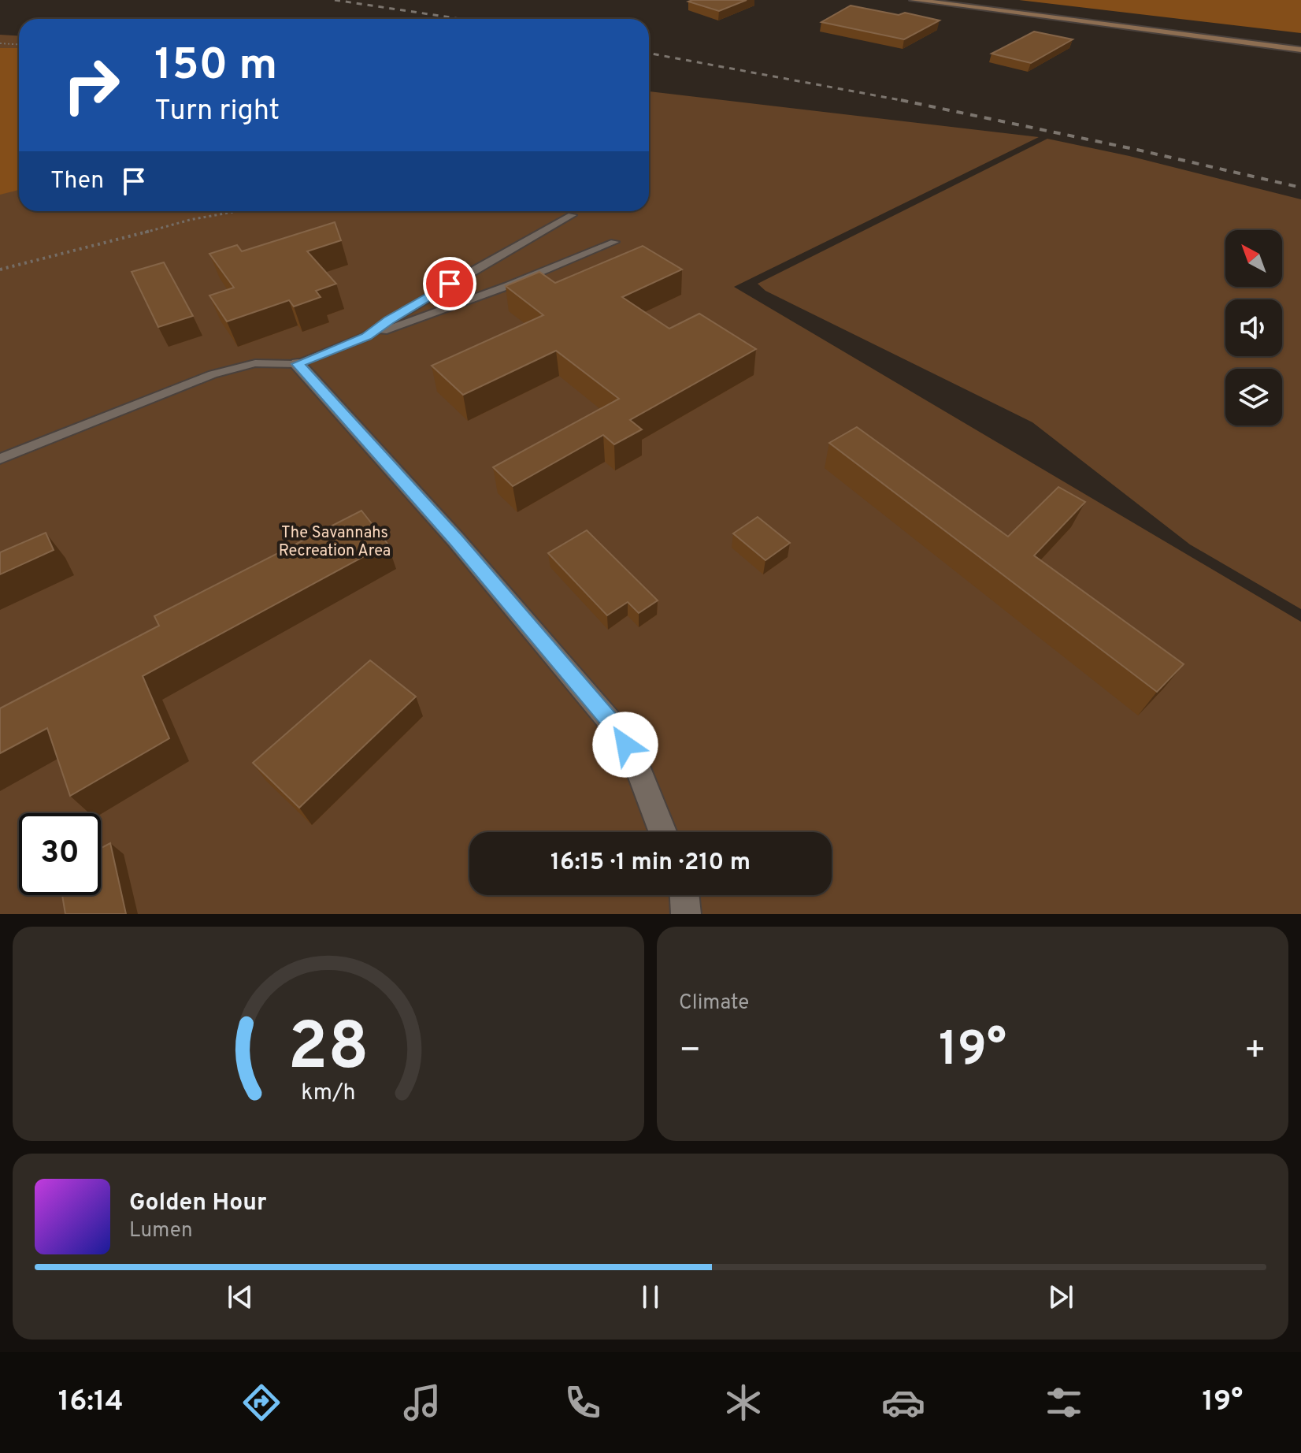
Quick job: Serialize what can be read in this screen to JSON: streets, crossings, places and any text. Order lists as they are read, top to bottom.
{
  "parks": ["The Savannahs Recreation Area"],
  "north": "top left",
  "page": {
    "turn": ["150 m", "Turn right"],
    "then": "Then",
    "limit": "30",
    "trip": "16:15 · 1 min · 210 m",
    "tile": "Climate",
    "heat": ["−", "19°", "+"],
    "song": ["Golden Hour", "Lumen"],
    "tabs": ["16:14", "19°"],
    "gauge": ["28", "km/h"]
  }
}
